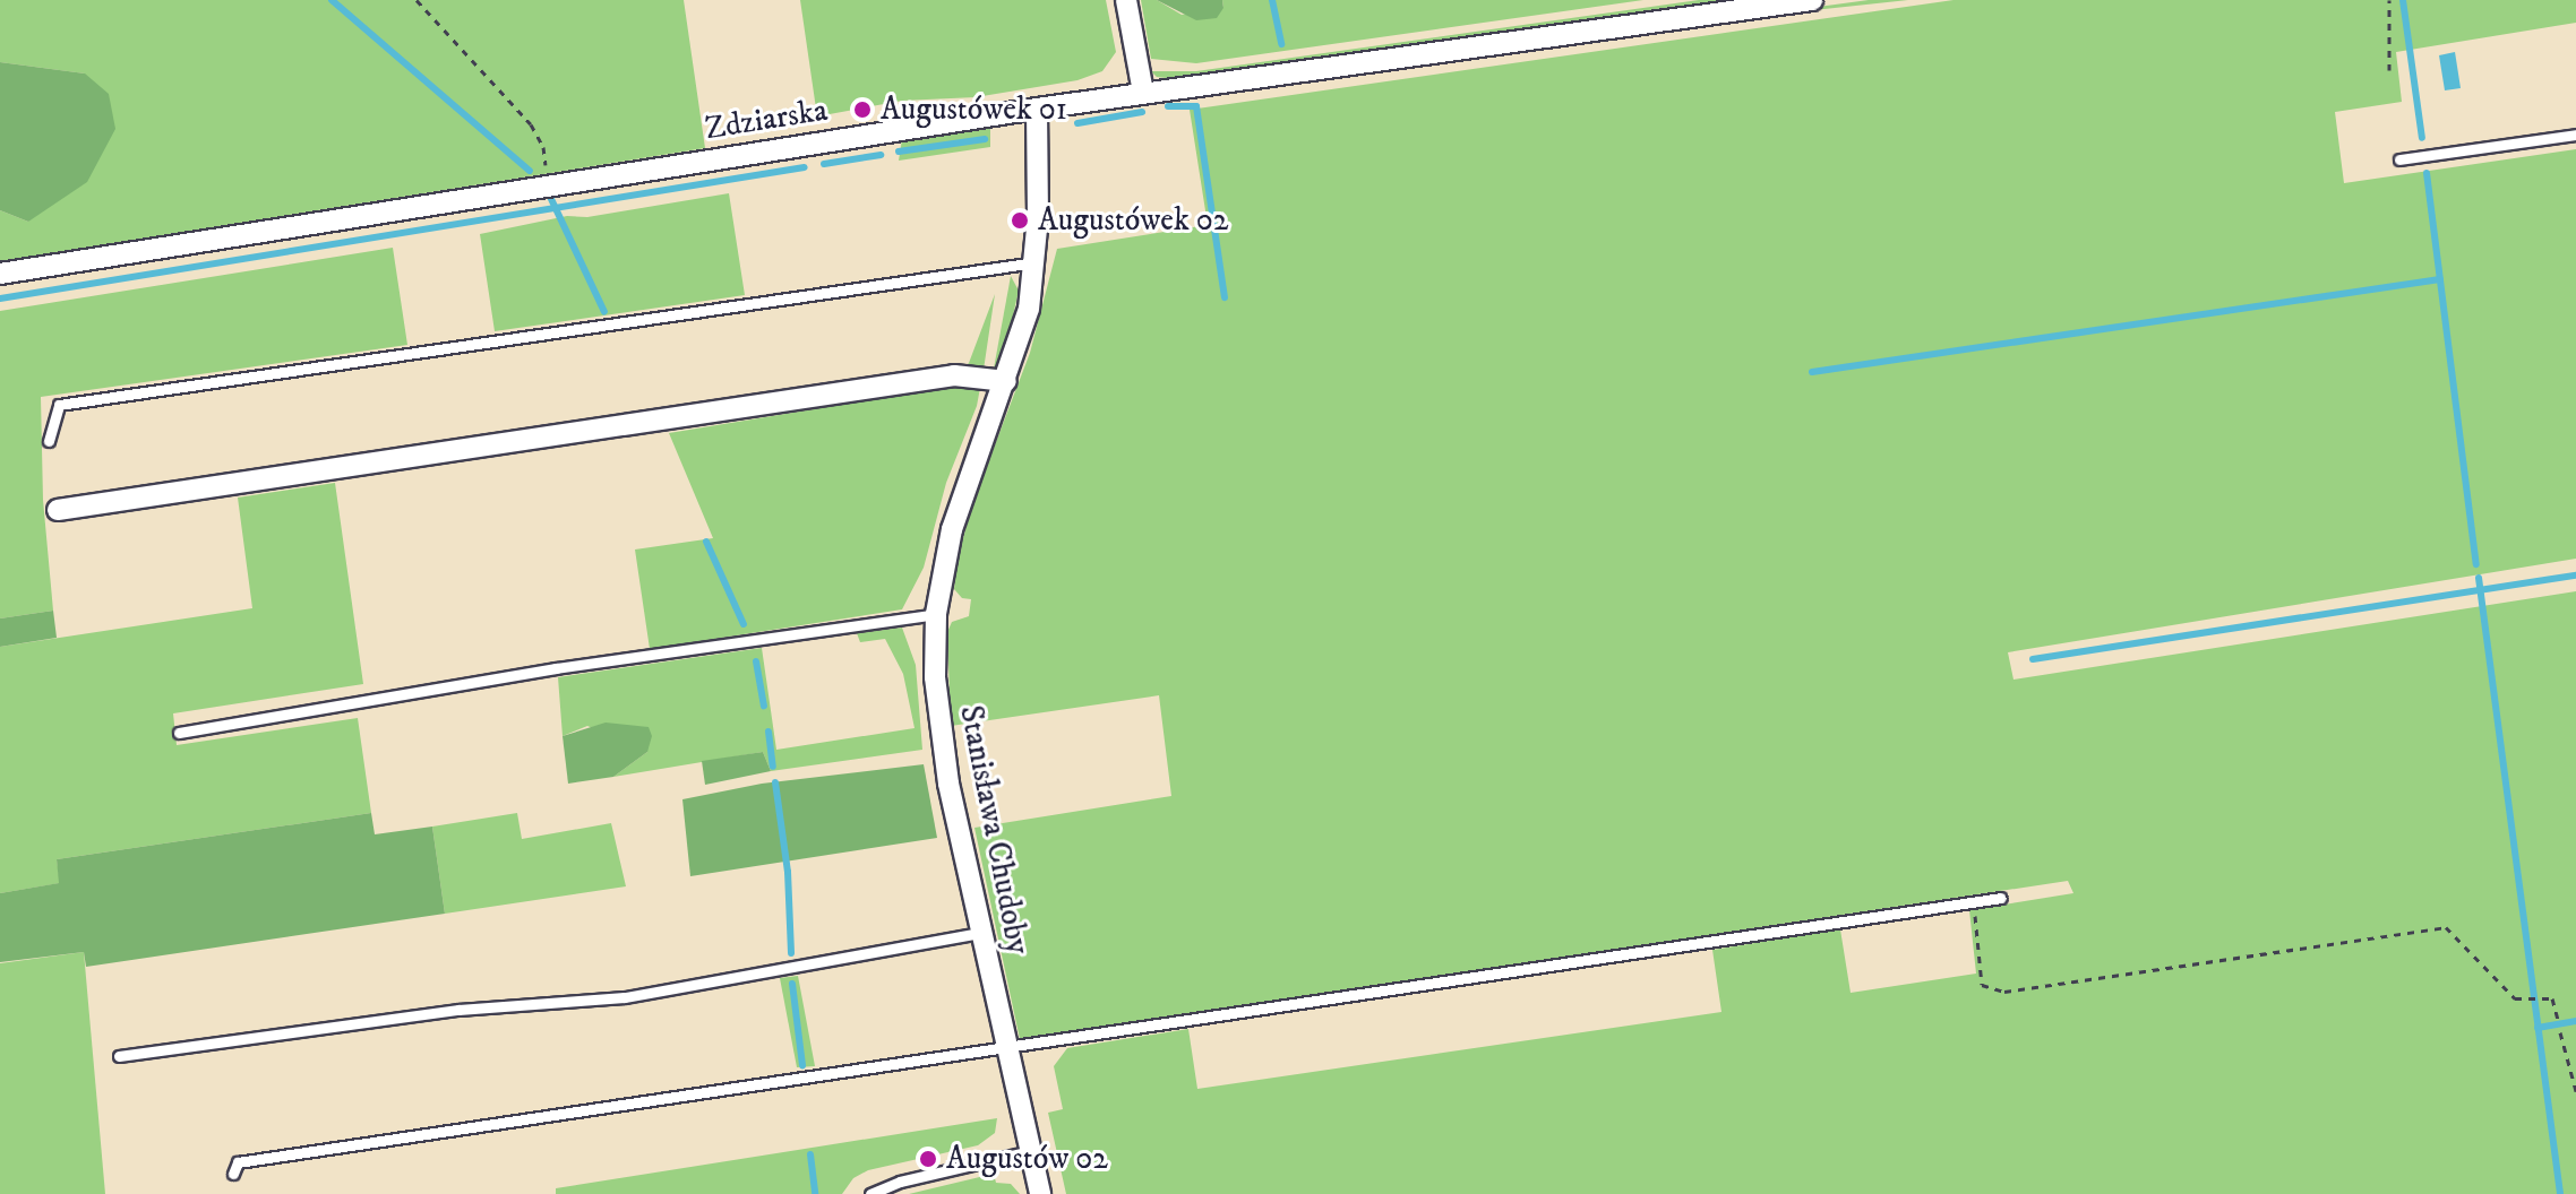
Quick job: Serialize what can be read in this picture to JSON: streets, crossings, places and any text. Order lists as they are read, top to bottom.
{
  "streets": {
    "street": ["Zdziarska", "Stanisława Chudoby"]
  },
  "crossings": [
    ["Zdziarska", "Stanisława Chudoby"]
  ],
  "places": ["Augustówek 01", "Augustówek 02", "Augustów 02"]
}
